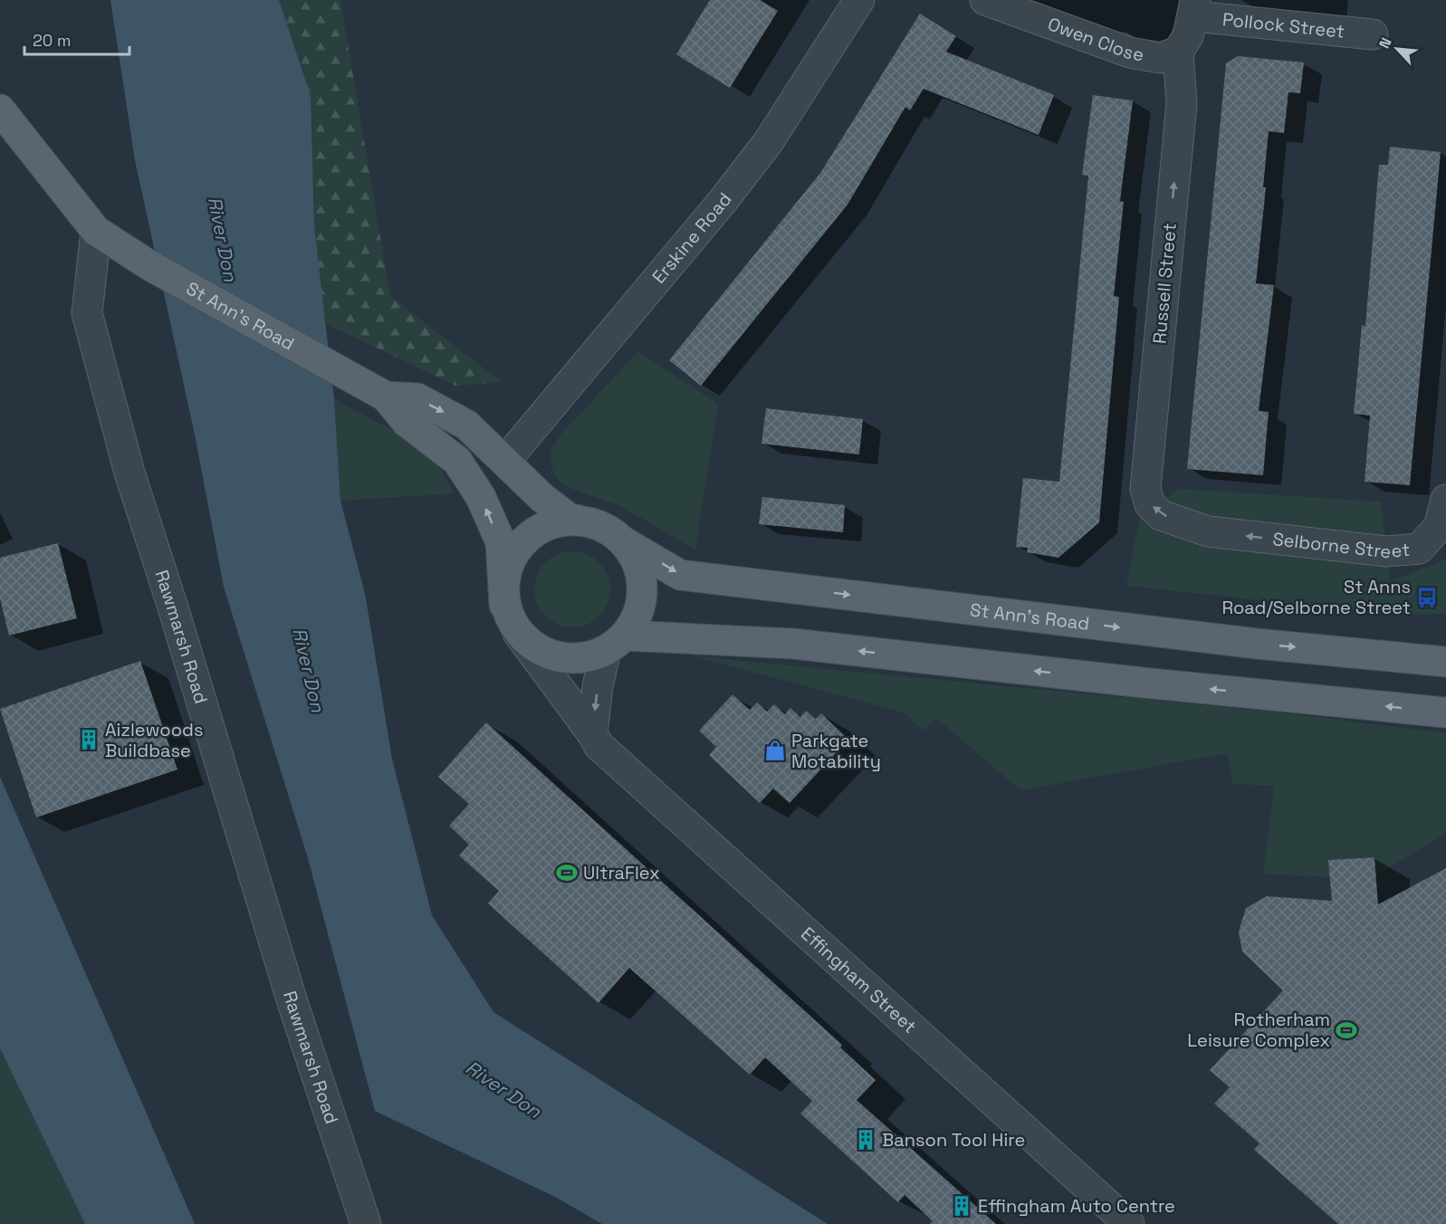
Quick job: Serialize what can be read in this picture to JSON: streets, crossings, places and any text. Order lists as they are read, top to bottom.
{
  "streets": {
    "main road": ["St Ann's Road"],
    "street": [
      "Pollock Street",
      "Owen Close",
      "Erskine Road",
      "Russell Street",
      "Selborne Street",
      "Rawmarsh Road",
      "Effingham Street"
    ]
  },
  "crossings": [
    ["Owen Close", "Russell Street"],
    ["Erskine Road", "St Ann's Road"],
    ["Russell Street", "Selborne Street"],
    ["St Ann's Road", "Rawmarsh Road"],
    ["St Ann's Road", "Effingham Street"]
  ],
  "one_way": ["Russell Street", "Selborne Street"],
  "water": ["River Don"],
  "places": {
    "bus stop": ["St Anns Road/Selborne Street"],
    "building": ["Aizlewoods Buildbase", "Banson Tool Hire", "Effingham Auto Centre"],
    "shop": ["Parkgate Motability"],
    "sports": ["UltraFlex", "Rotherham Leisure Complex"]
  },
  "scale_bar": "20 m",
  "north": "top left"
}
